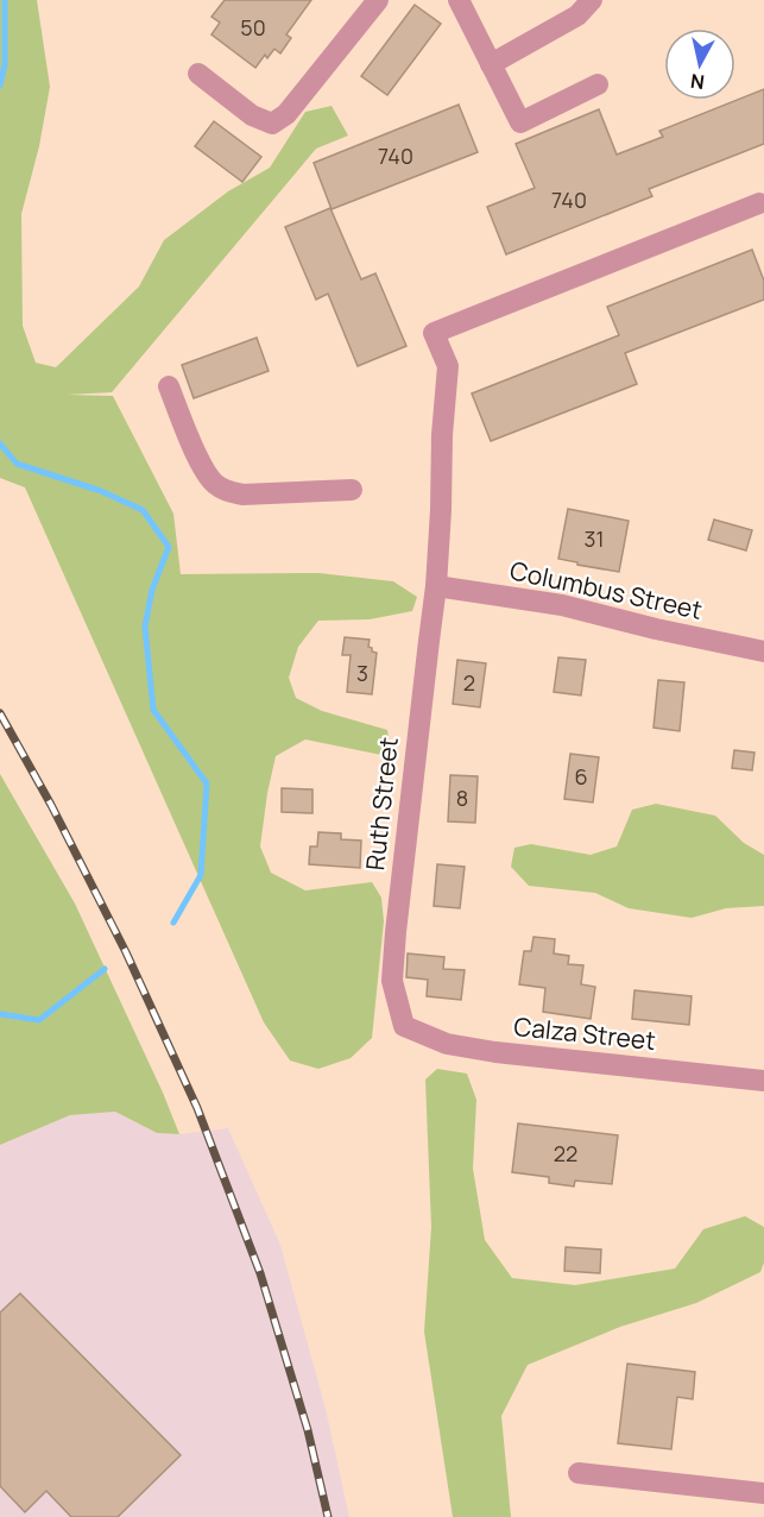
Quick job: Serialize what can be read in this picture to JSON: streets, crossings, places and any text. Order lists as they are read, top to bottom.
{
  "streets": {
    "street": ["Columbus Street", "Ruth Street", "Calza Street"]
  },
  "crossings": [
    ["Columbus Street", "Ruth Street"],
    ["Ruth Street", "Calza Street"]
  ],
  "house_numbers": [
    "50",
    "740",
    "740",
    "31",
    "3",
    "2",
    "6",
    "8",
    "22"
  ],
  "north": "bottom"
}
